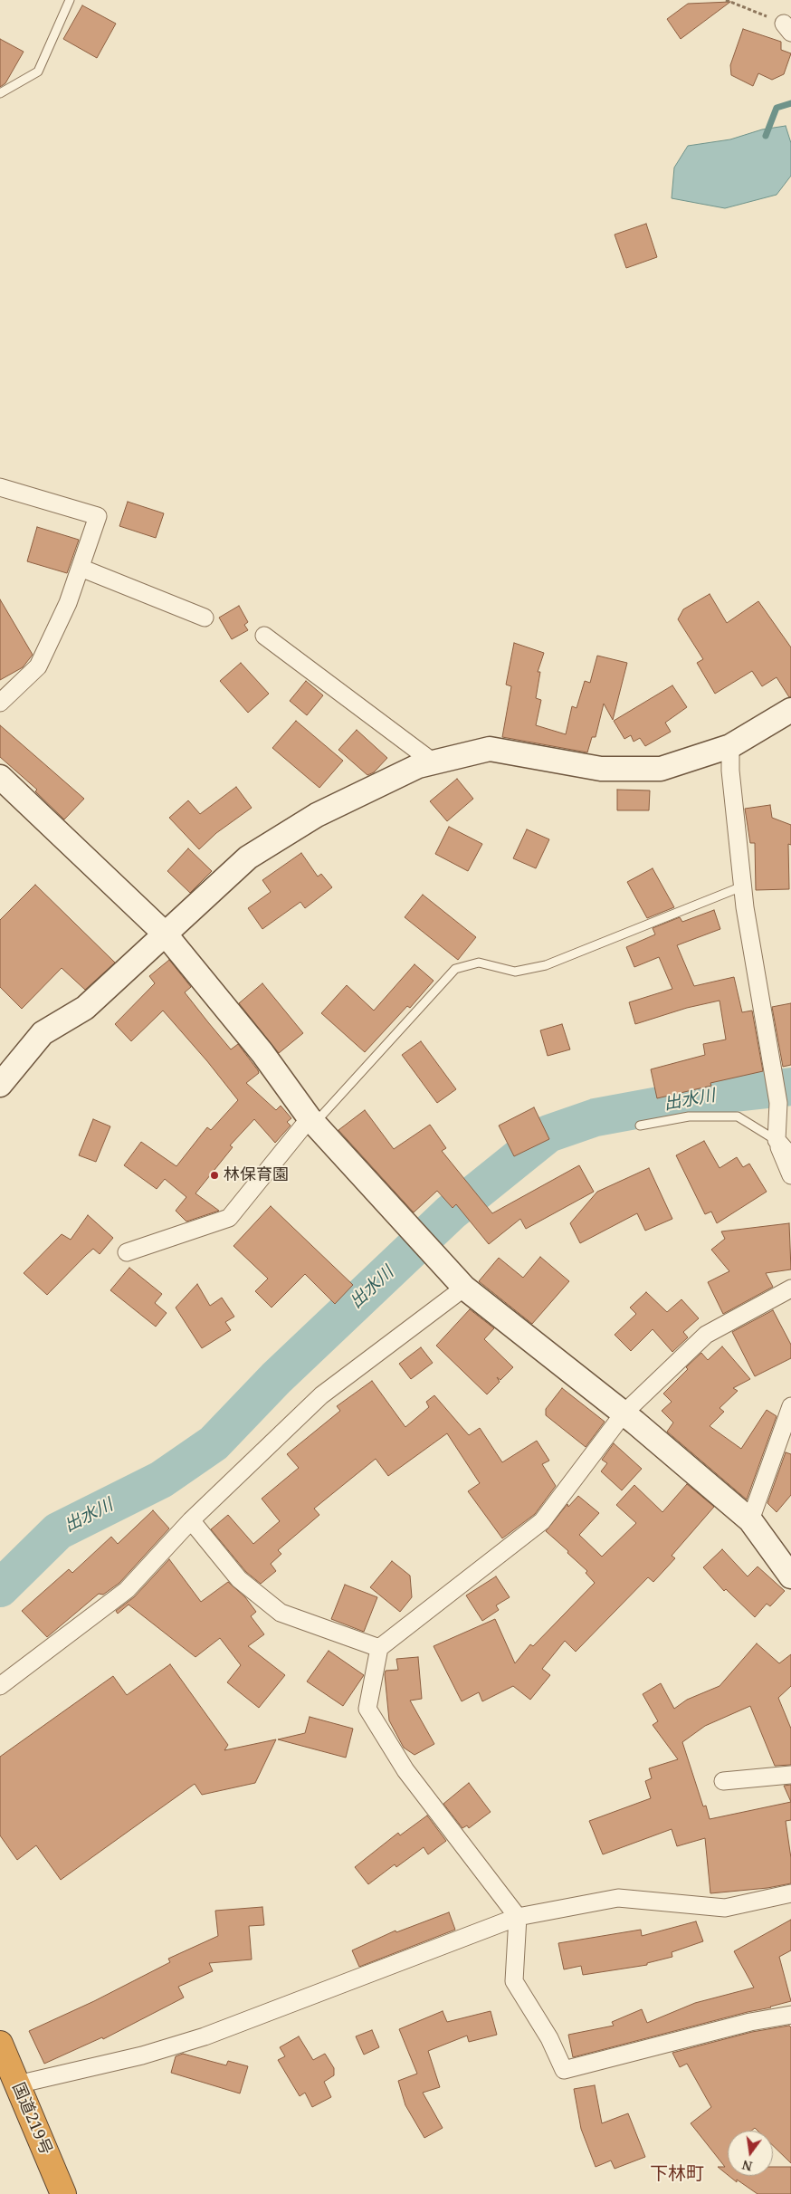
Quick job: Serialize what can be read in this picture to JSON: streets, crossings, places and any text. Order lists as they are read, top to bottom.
{
  "streets": {
    "highway": ["国道219号"]
  },
  "districts": ["下林町"],
  "water": ["出水川"],
  "places": ["林保育園"],
  "north": "bottom"
}
